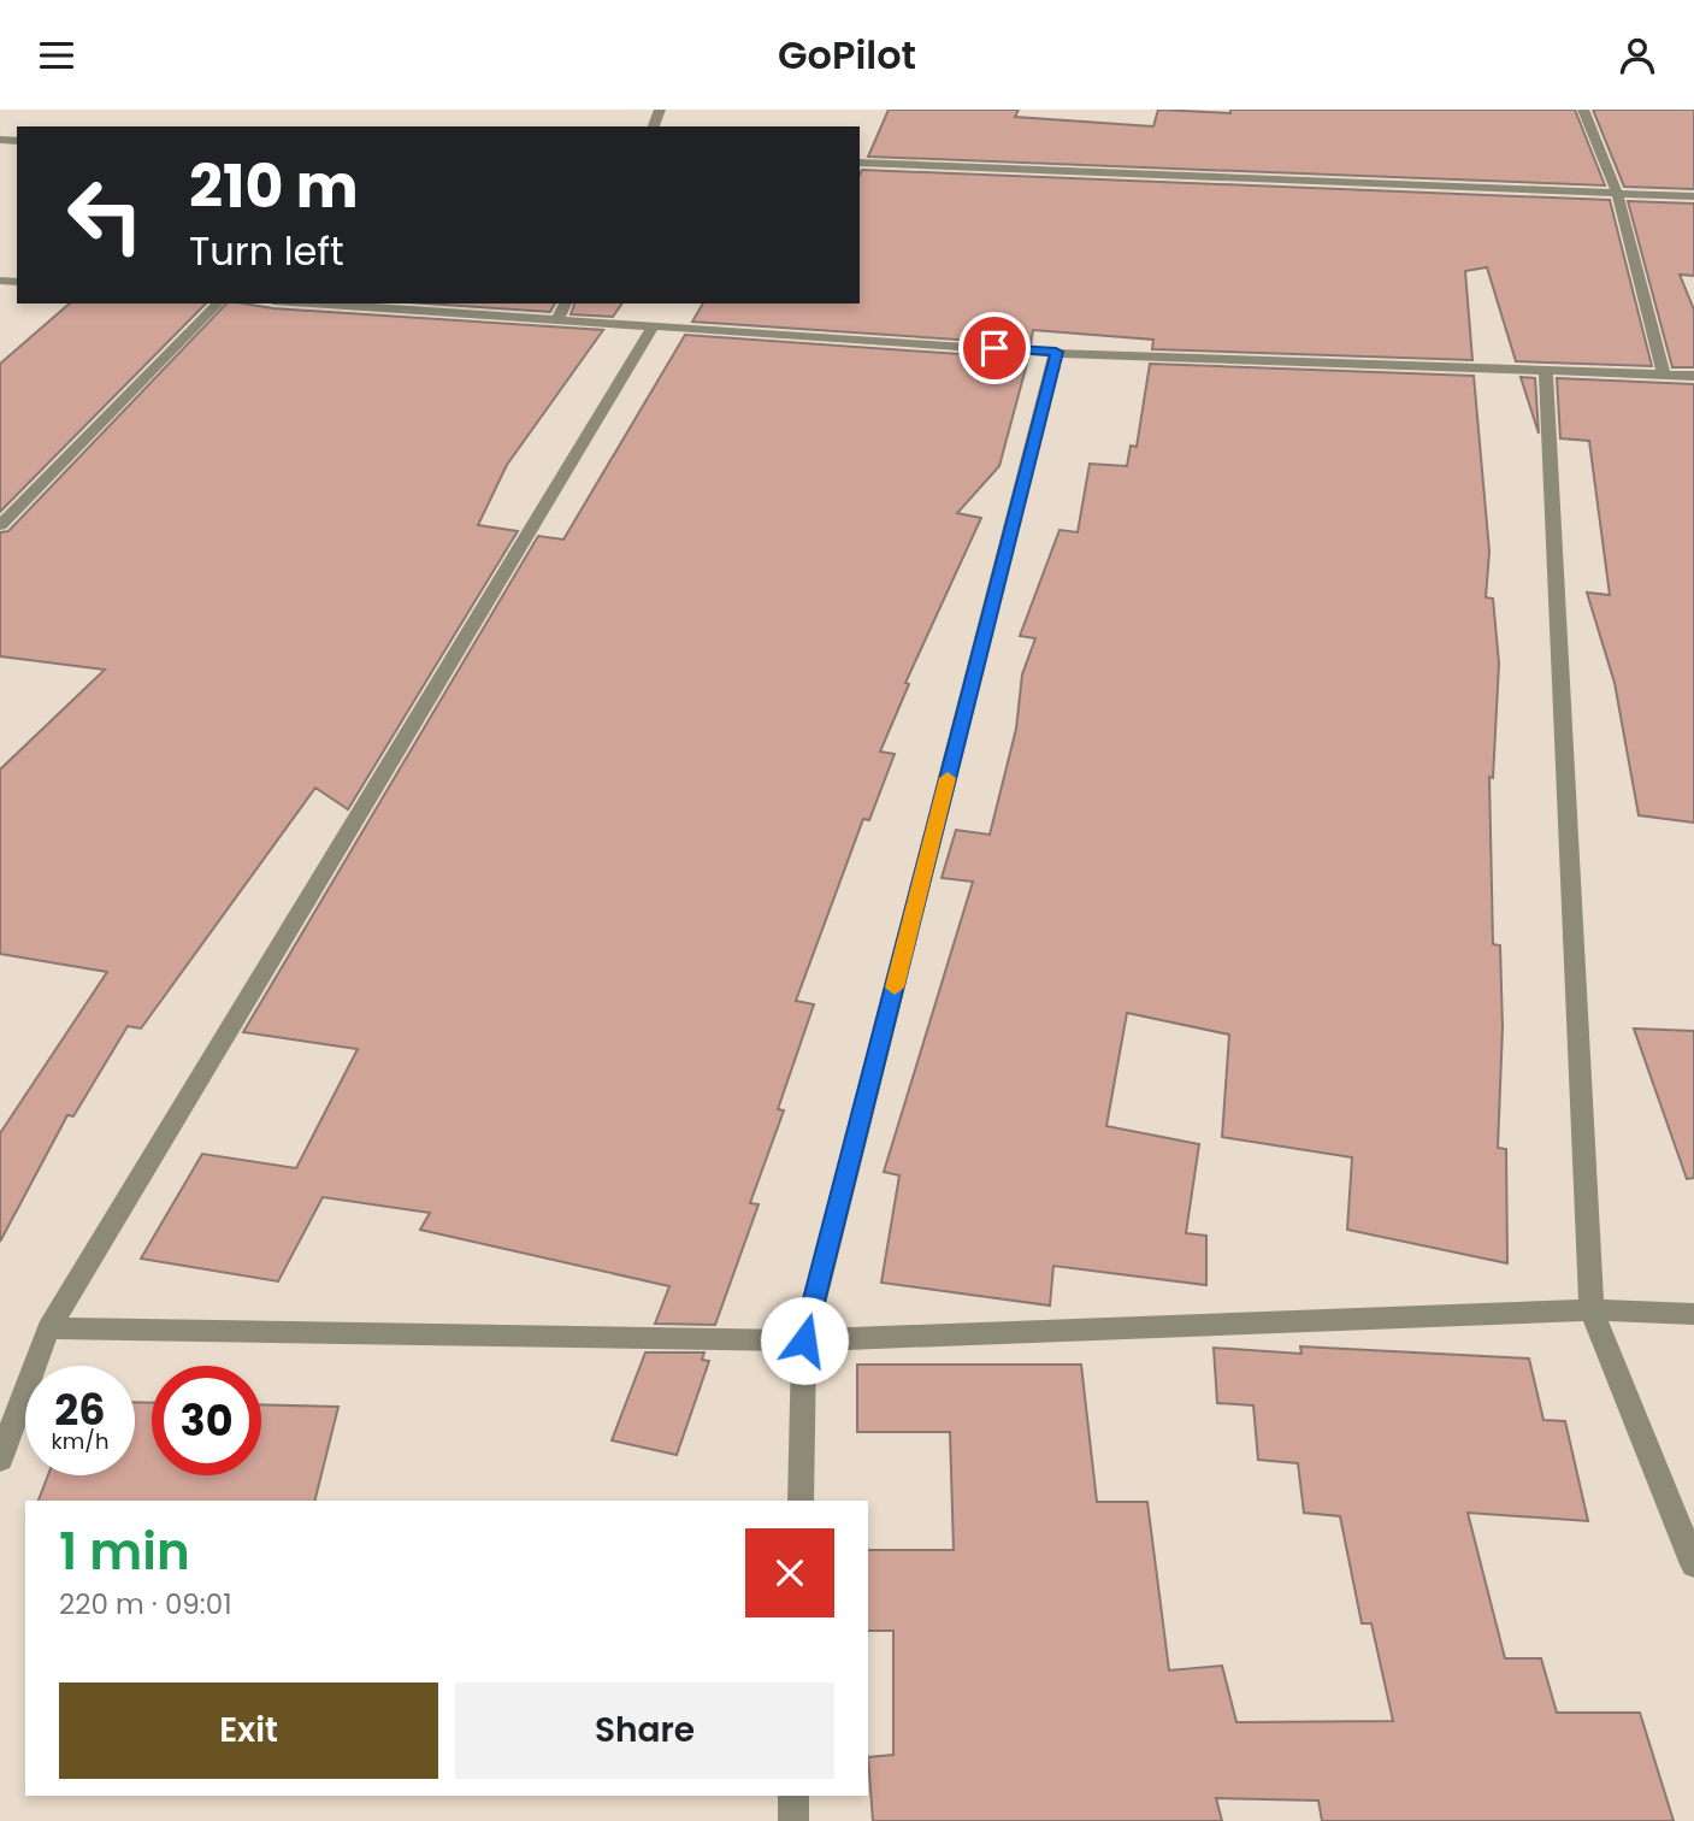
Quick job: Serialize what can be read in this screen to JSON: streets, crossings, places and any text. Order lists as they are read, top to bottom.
{
  "page": {
    "header": "GoPilot",
    "turn": ["210 m", "Turn left"],
    "speed": "26 km/h",
    "limit": "30",
    "heading": ["1 min", "220 m · 09:01"],
    "buttons": ["Exit", "Share"]
  }
}
